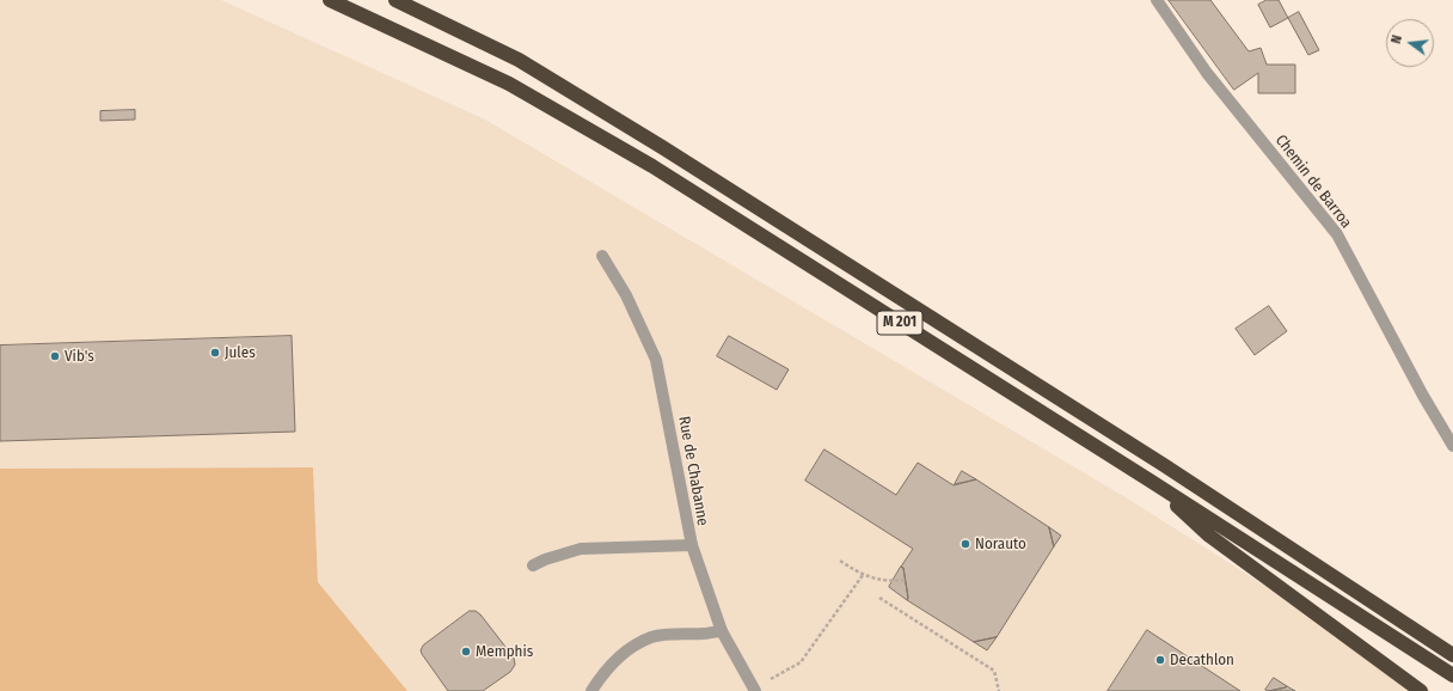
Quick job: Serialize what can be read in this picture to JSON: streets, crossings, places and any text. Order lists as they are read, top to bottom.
{
  "streets": {
    "highway": ["M 201"],
    "street": ["Chemin de Barroa", "Rue de Chabanne"]
  },
  "places": [
    "Jules",
    "Vib's",
    "Norauto",
    "Memphis",
    "Decathlon"
  ],
  "north": "left"
}
